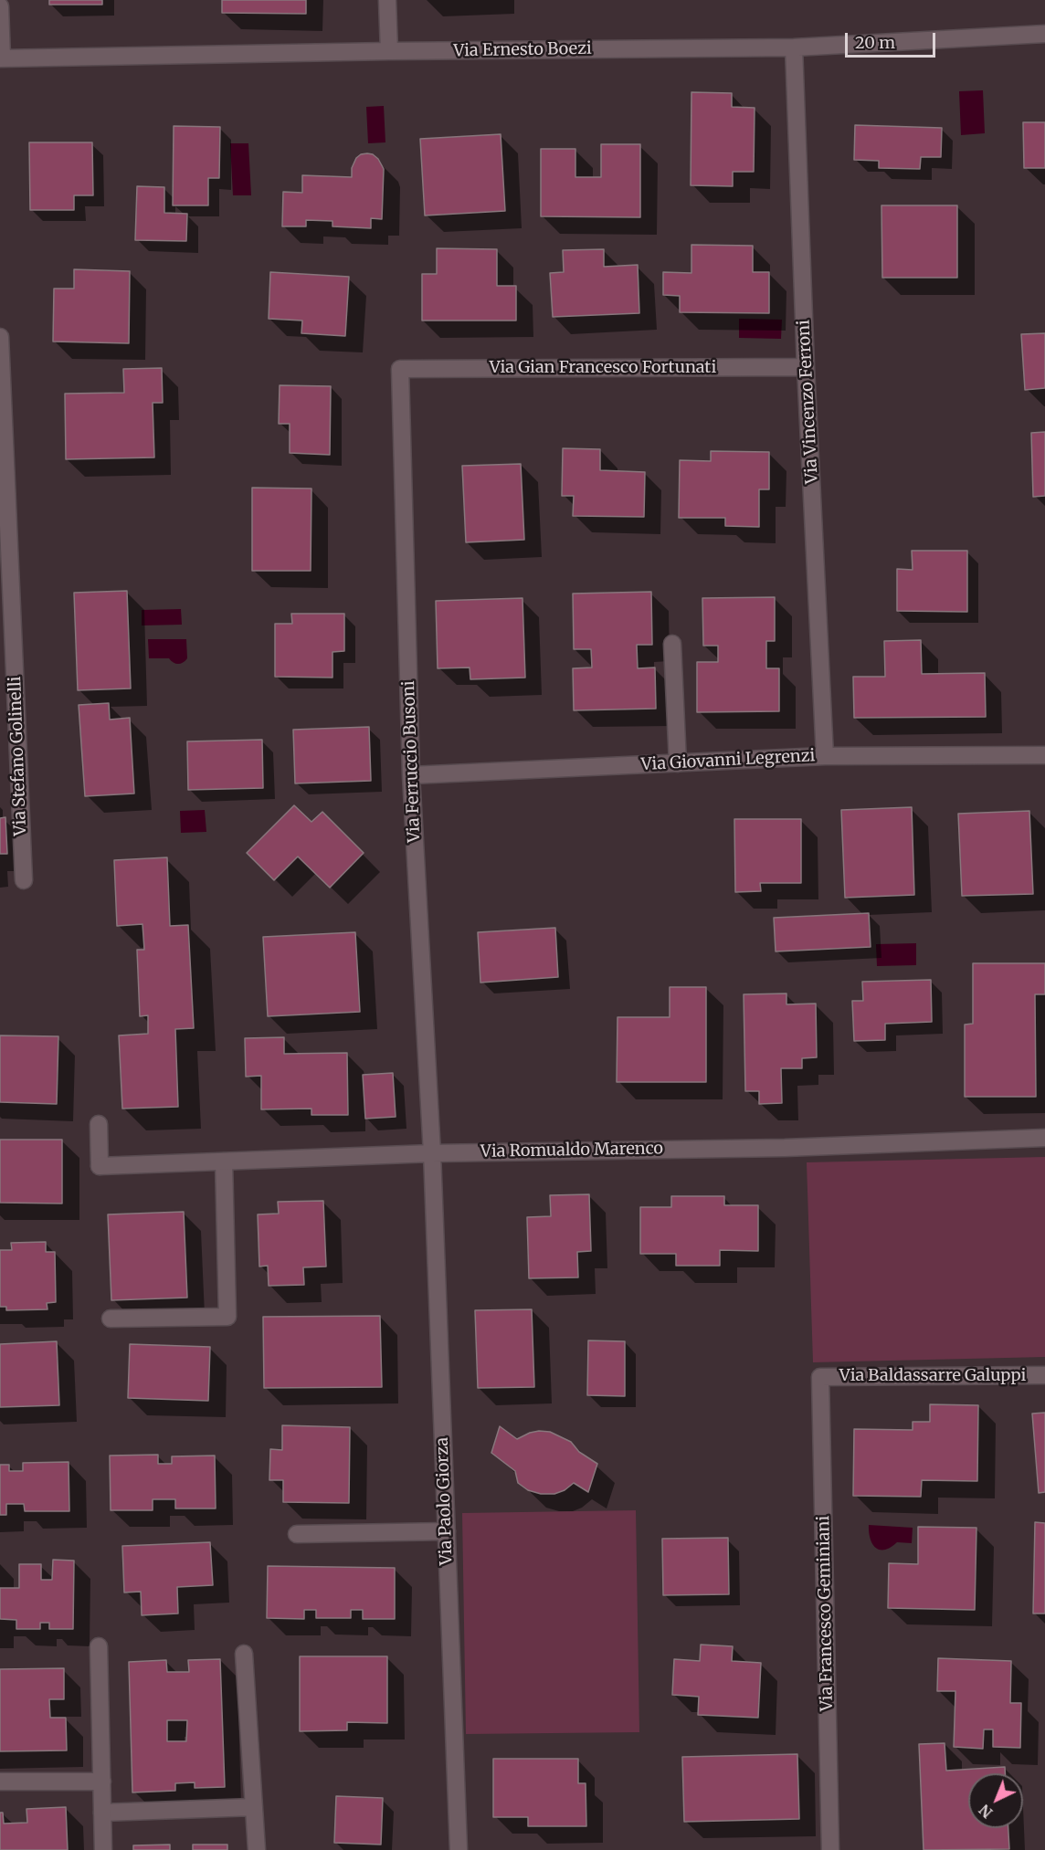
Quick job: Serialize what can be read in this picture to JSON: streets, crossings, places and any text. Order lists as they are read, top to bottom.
{
  "streets": {
    "street": [
      "Via Ernesto Boezi",
      "Via Gian Francesco Fortunati",
      "Via Vincenzo Ferroni",
      "Via Stefano Golinelli",
      "Via Giovanni Legrenzi",
      "Via Ferruccio Busoni",
      "Via Romualdo Marenco",
      "Via Baldassarre Galuppi",
      "Via Paolo Giorza",
      "Via Francesco Geminiani"
    ]
  },
  "crossings": [
    ["Via Ernesto Boezi", "Via Vincenzo Ferroni"],
    ["Via Gian Francesco Fortunati", "Via Vincenzo Ferroni"],
    ["Via Gian Francesco Fortunati", "Via Ferruccio Busoni"],
    ["Via Vincenzo Ferroni", "Via Giovanni Legrenzi"],
    ["Via Giovanni Legrenzi", "Via Ferruccio Busoni"],
    ["Via Ferruccio Busoni", "Via Romualdo Marenco"],
    ["Via Ferruccio Busoni", "Via Paolo Giorza"],
    ["Via Romualdo Marenco", "Via Paolo Giorza"],
    ["Via Baldassarre Galuppi", "Via Francesco Geminiani"]
  ],
  "scale_bar": "20 m",
  "north": "bottom left"
}
